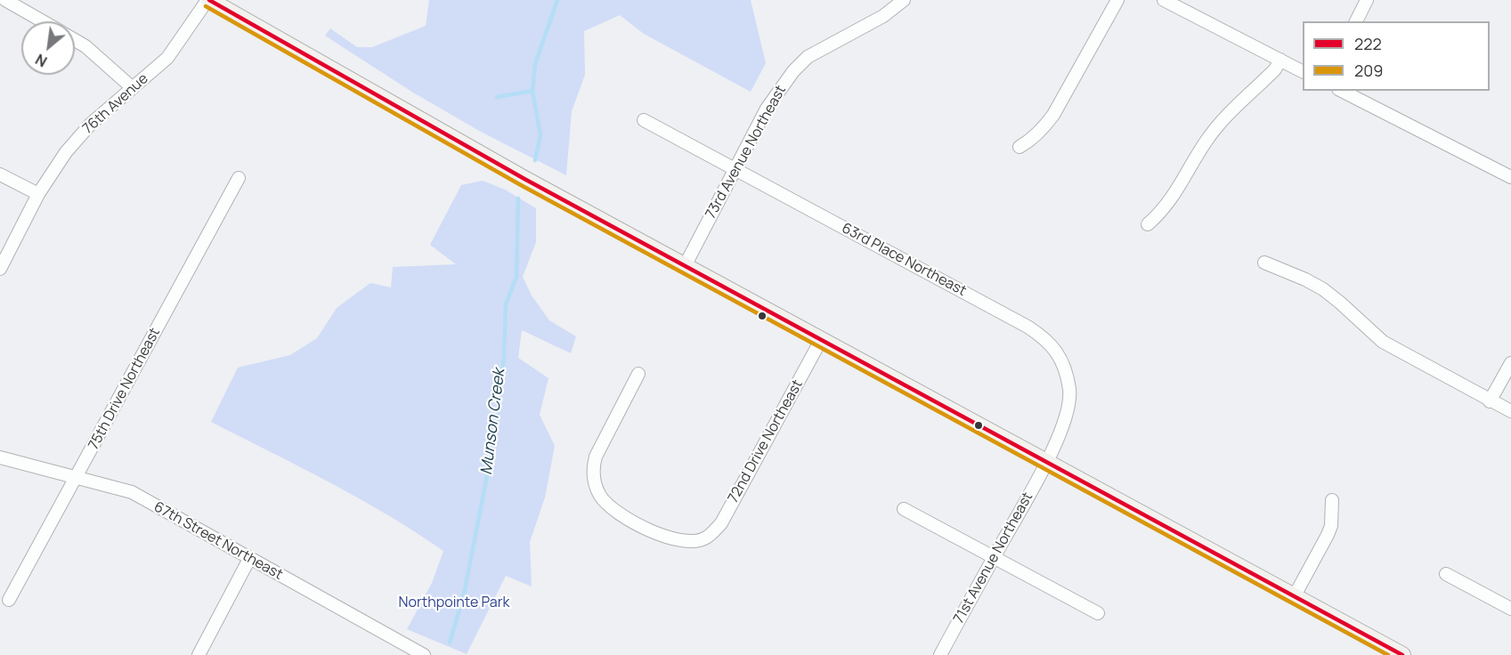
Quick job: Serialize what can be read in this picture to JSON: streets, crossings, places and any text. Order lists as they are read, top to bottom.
{
  "streets": {
    "street": [
      "76th Avenue",
      "73rd Avenue Northeast",
      "63rd Place Northeast",
      "75th Drive Northeast",
      "72nd Drive Northeast",
      "67th Street Northeast",
      "71st Avenue Northeast"
    ]
  },
  "crossings": [
    ["73rd Avenue Northeast", "63rd Place Northeast"],
    ["63rd Place Northeast", "71st Avenue Northeast"],
    ["75th Drive Northeast", "67th Street Northeast"]
  ],
  "water": ["Munson Creek"],
  "parks": ["Northpointe Park"],
  "lines": ["transit line 222", "transit line 209"],
  "legend": ["222", "209"],
  "north": "bottom left"
}
